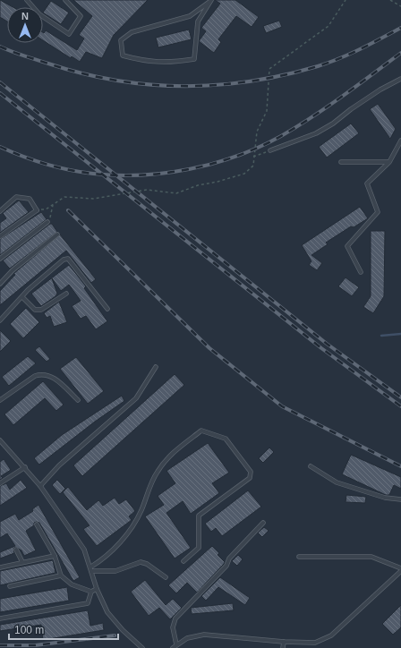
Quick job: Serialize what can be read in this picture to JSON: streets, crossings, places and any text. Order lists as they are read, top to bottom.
{
  "scale_bar": "100 m",
  "north": "top"
}
